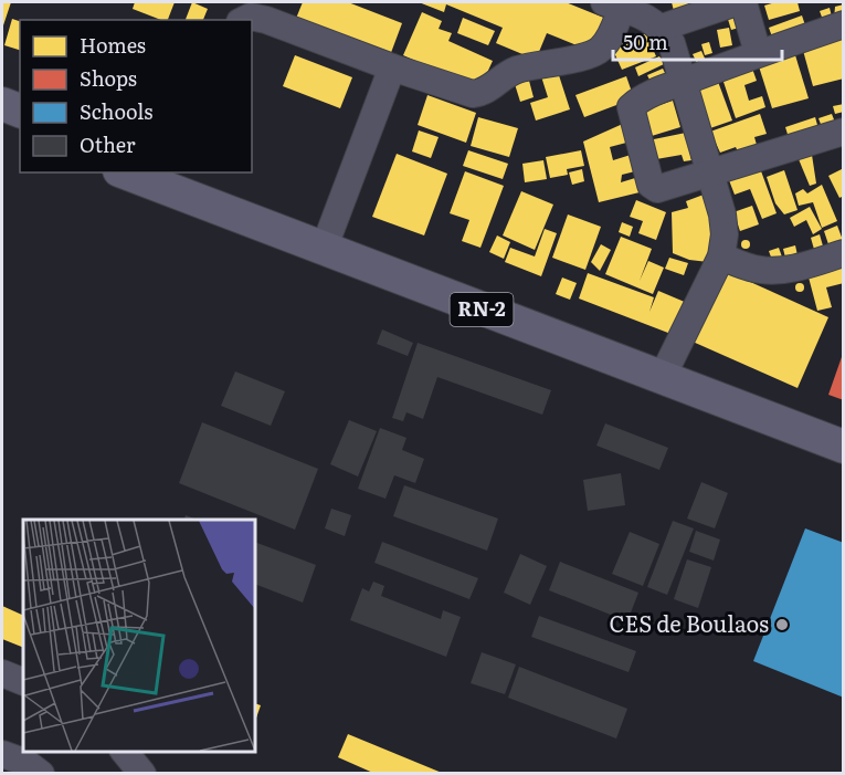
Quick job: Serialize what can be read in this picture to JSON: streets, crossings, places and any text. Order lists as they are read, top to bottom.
{
  "streets": {
    "main road": ["RN-2"]
  },
  "places": ["CES de Boulaos"],
  "legend": [
    "Homes",
    "Shops",
    "Schools",
    "Other"
  ],
  "scale_bar": "50 m"
}
